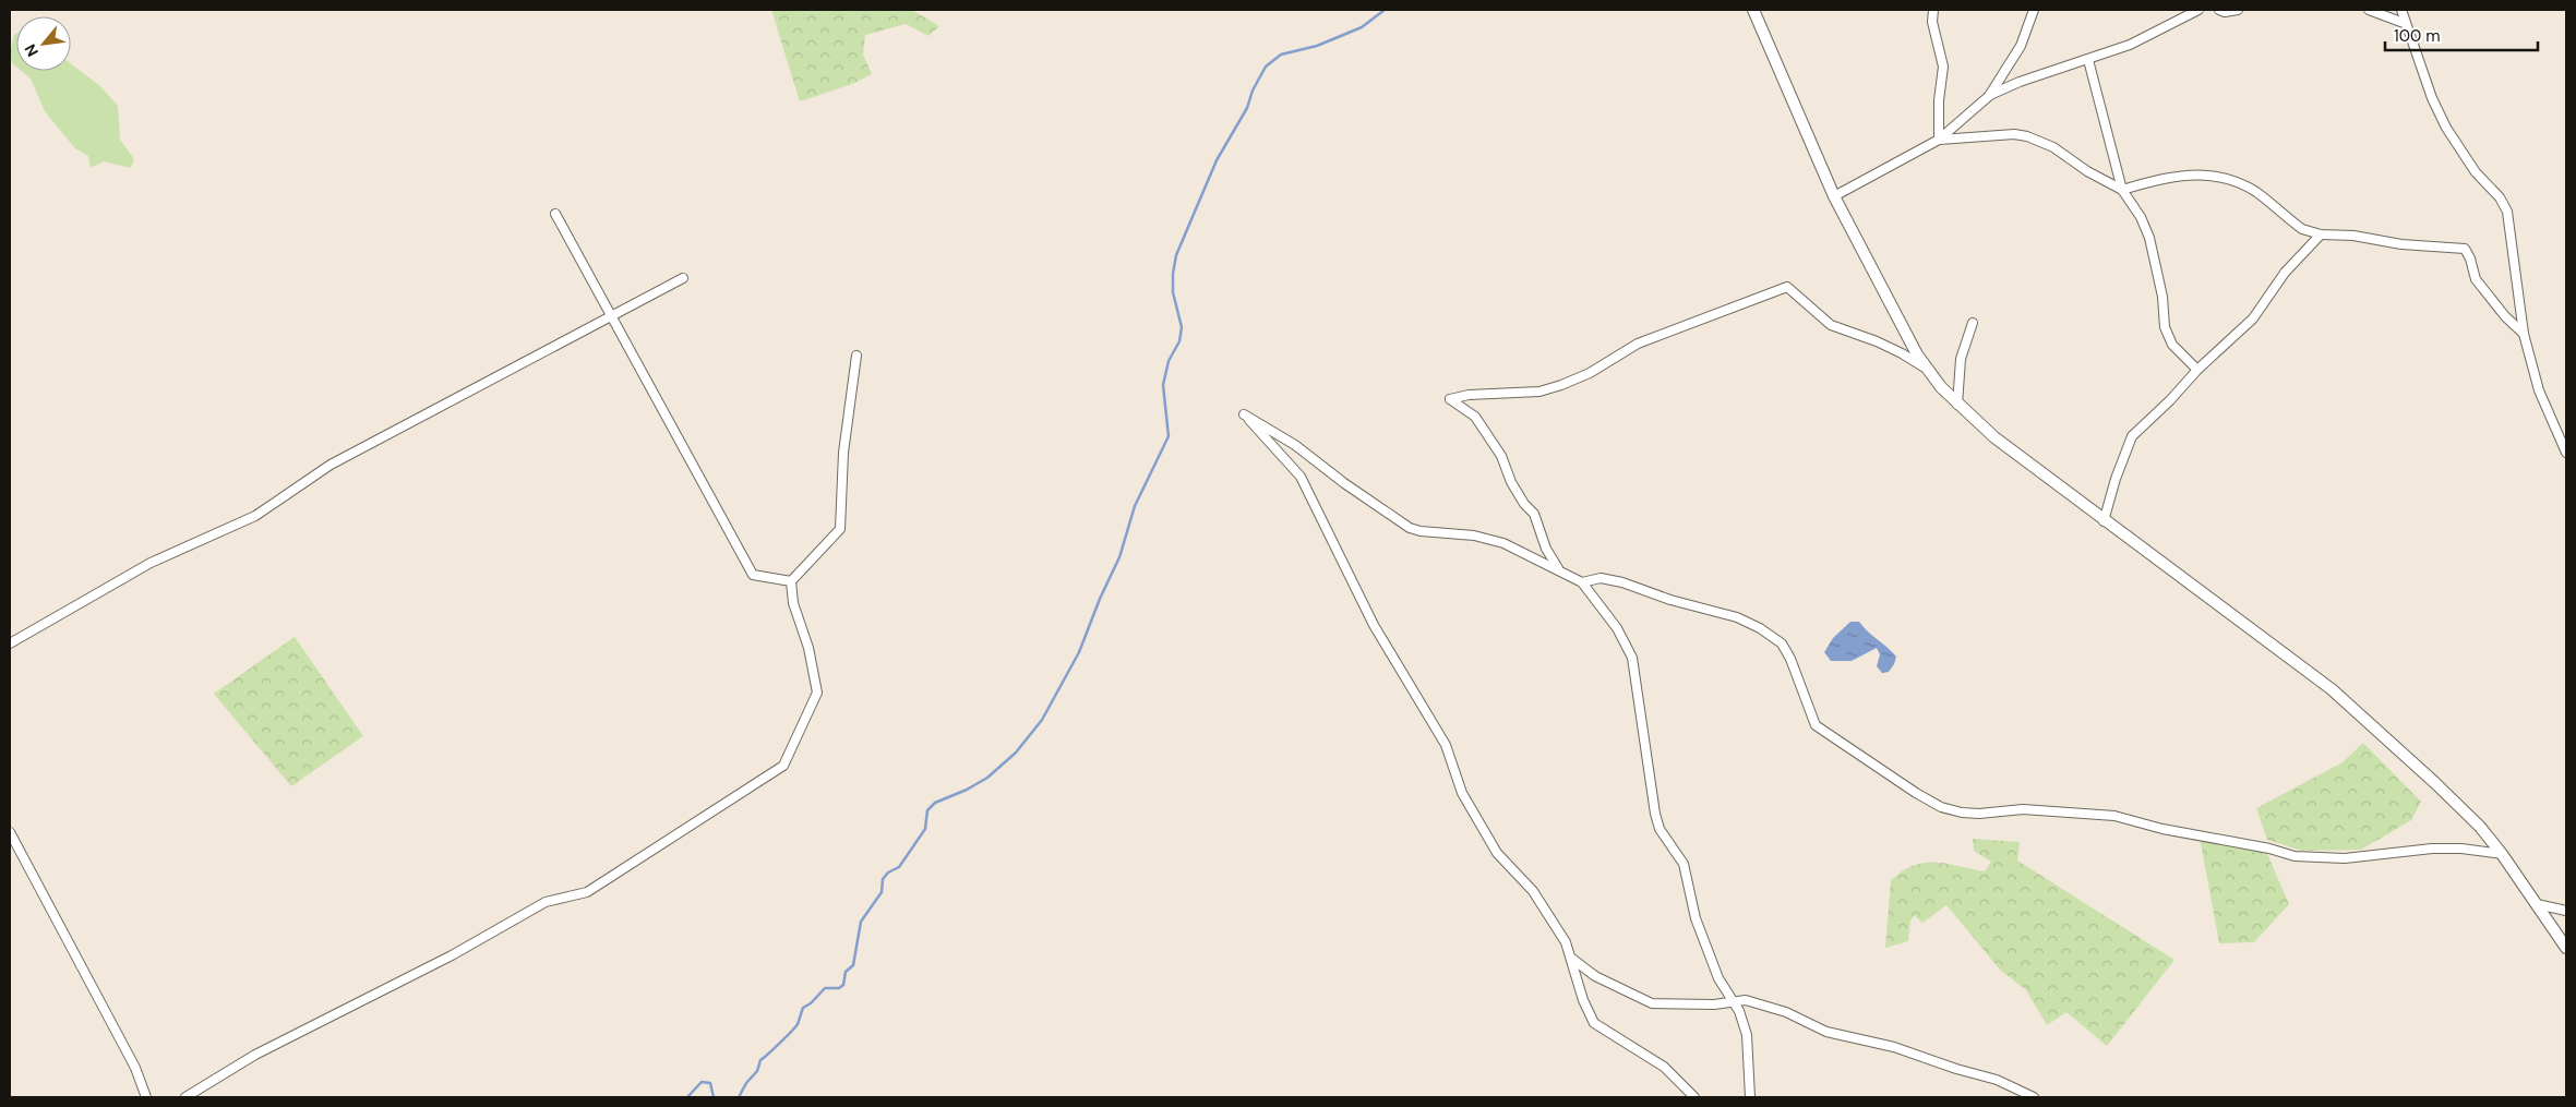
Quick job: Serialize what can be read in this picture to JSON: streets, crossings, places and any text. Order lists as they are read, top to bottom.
{
  "scale_bar": "100 m",
  "north": "bottom left"
}
